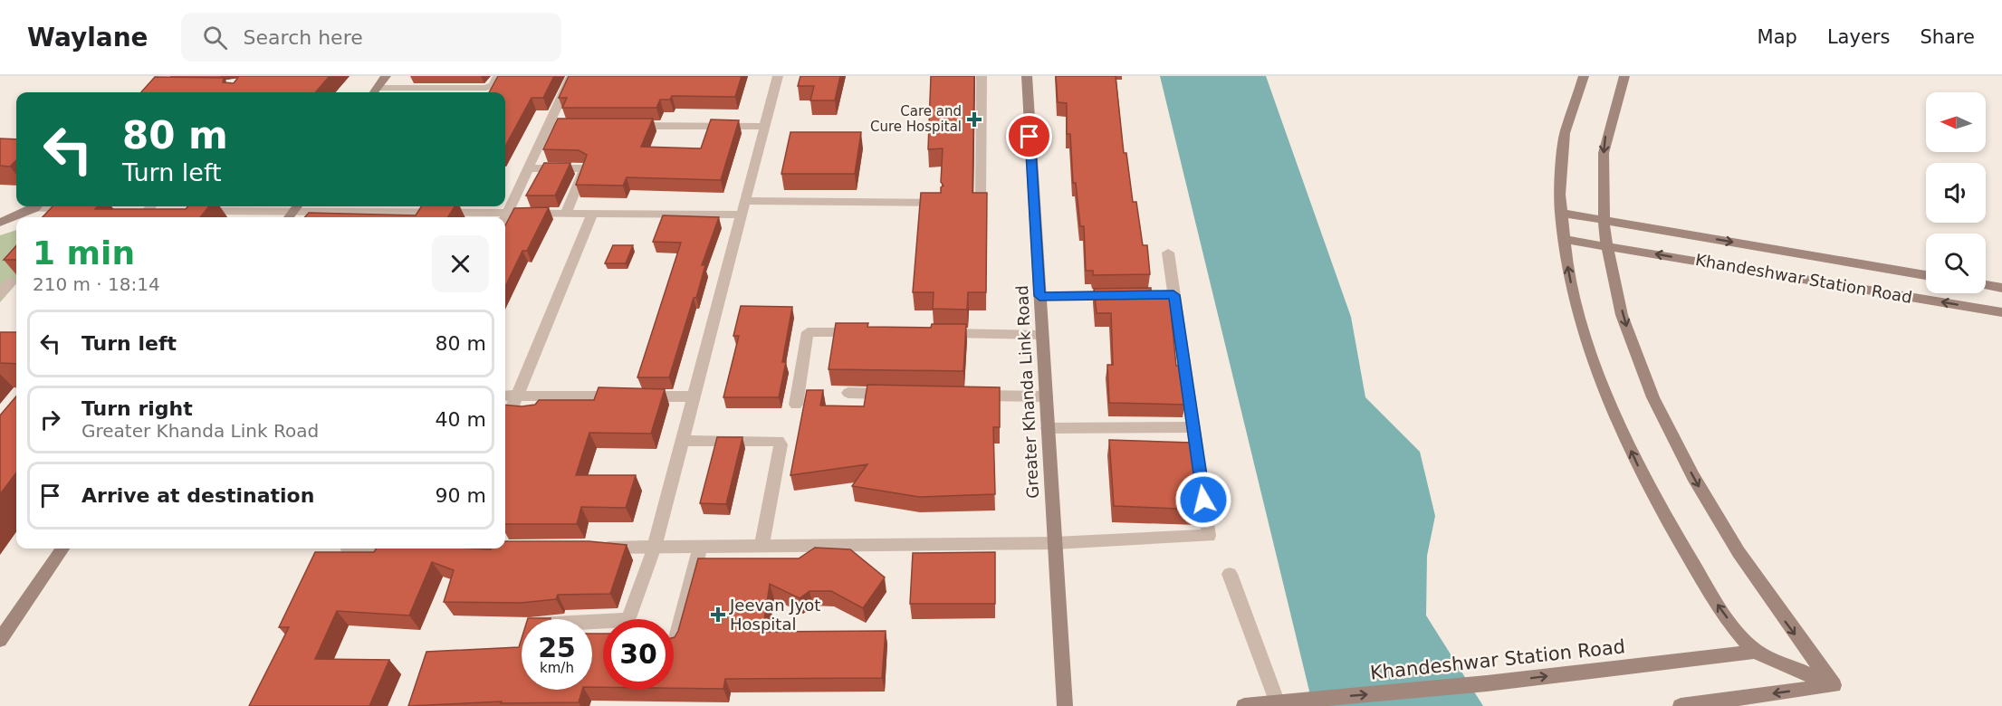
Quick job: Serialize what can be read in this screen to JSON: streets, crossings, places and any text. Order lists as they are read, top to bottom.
{
  "streets": {
    "street": ["Khandeshwar Station Road", "Greater Khanda Link Road"]
  },
  "places": {
    "health": ["Care and Cure Hospital", "Jeevan Jyot Hospital"]
  },
  "north": "left",
  "page": {
    "header": "Waylane",
    "search": "Search here",
    "nav": ["Map", "Layers", "Share"],
    "turn": ["80 m", "Turn left"],
    "heading": ["1 min", "210 m · 18:14"],
    "list": [
      {
        "name": "Turn left",
        "value": "80 m"
      },
      {
        "name": "Turn right",
        "note": "Greater Khanda Link Road",
        "value": "40 m"
      },
      {
        "name": "Arrive at destination",
        "value": "90 m"
      }
    ],
    "speed": "25 km/h",
    "limit": "30"
  }
}
